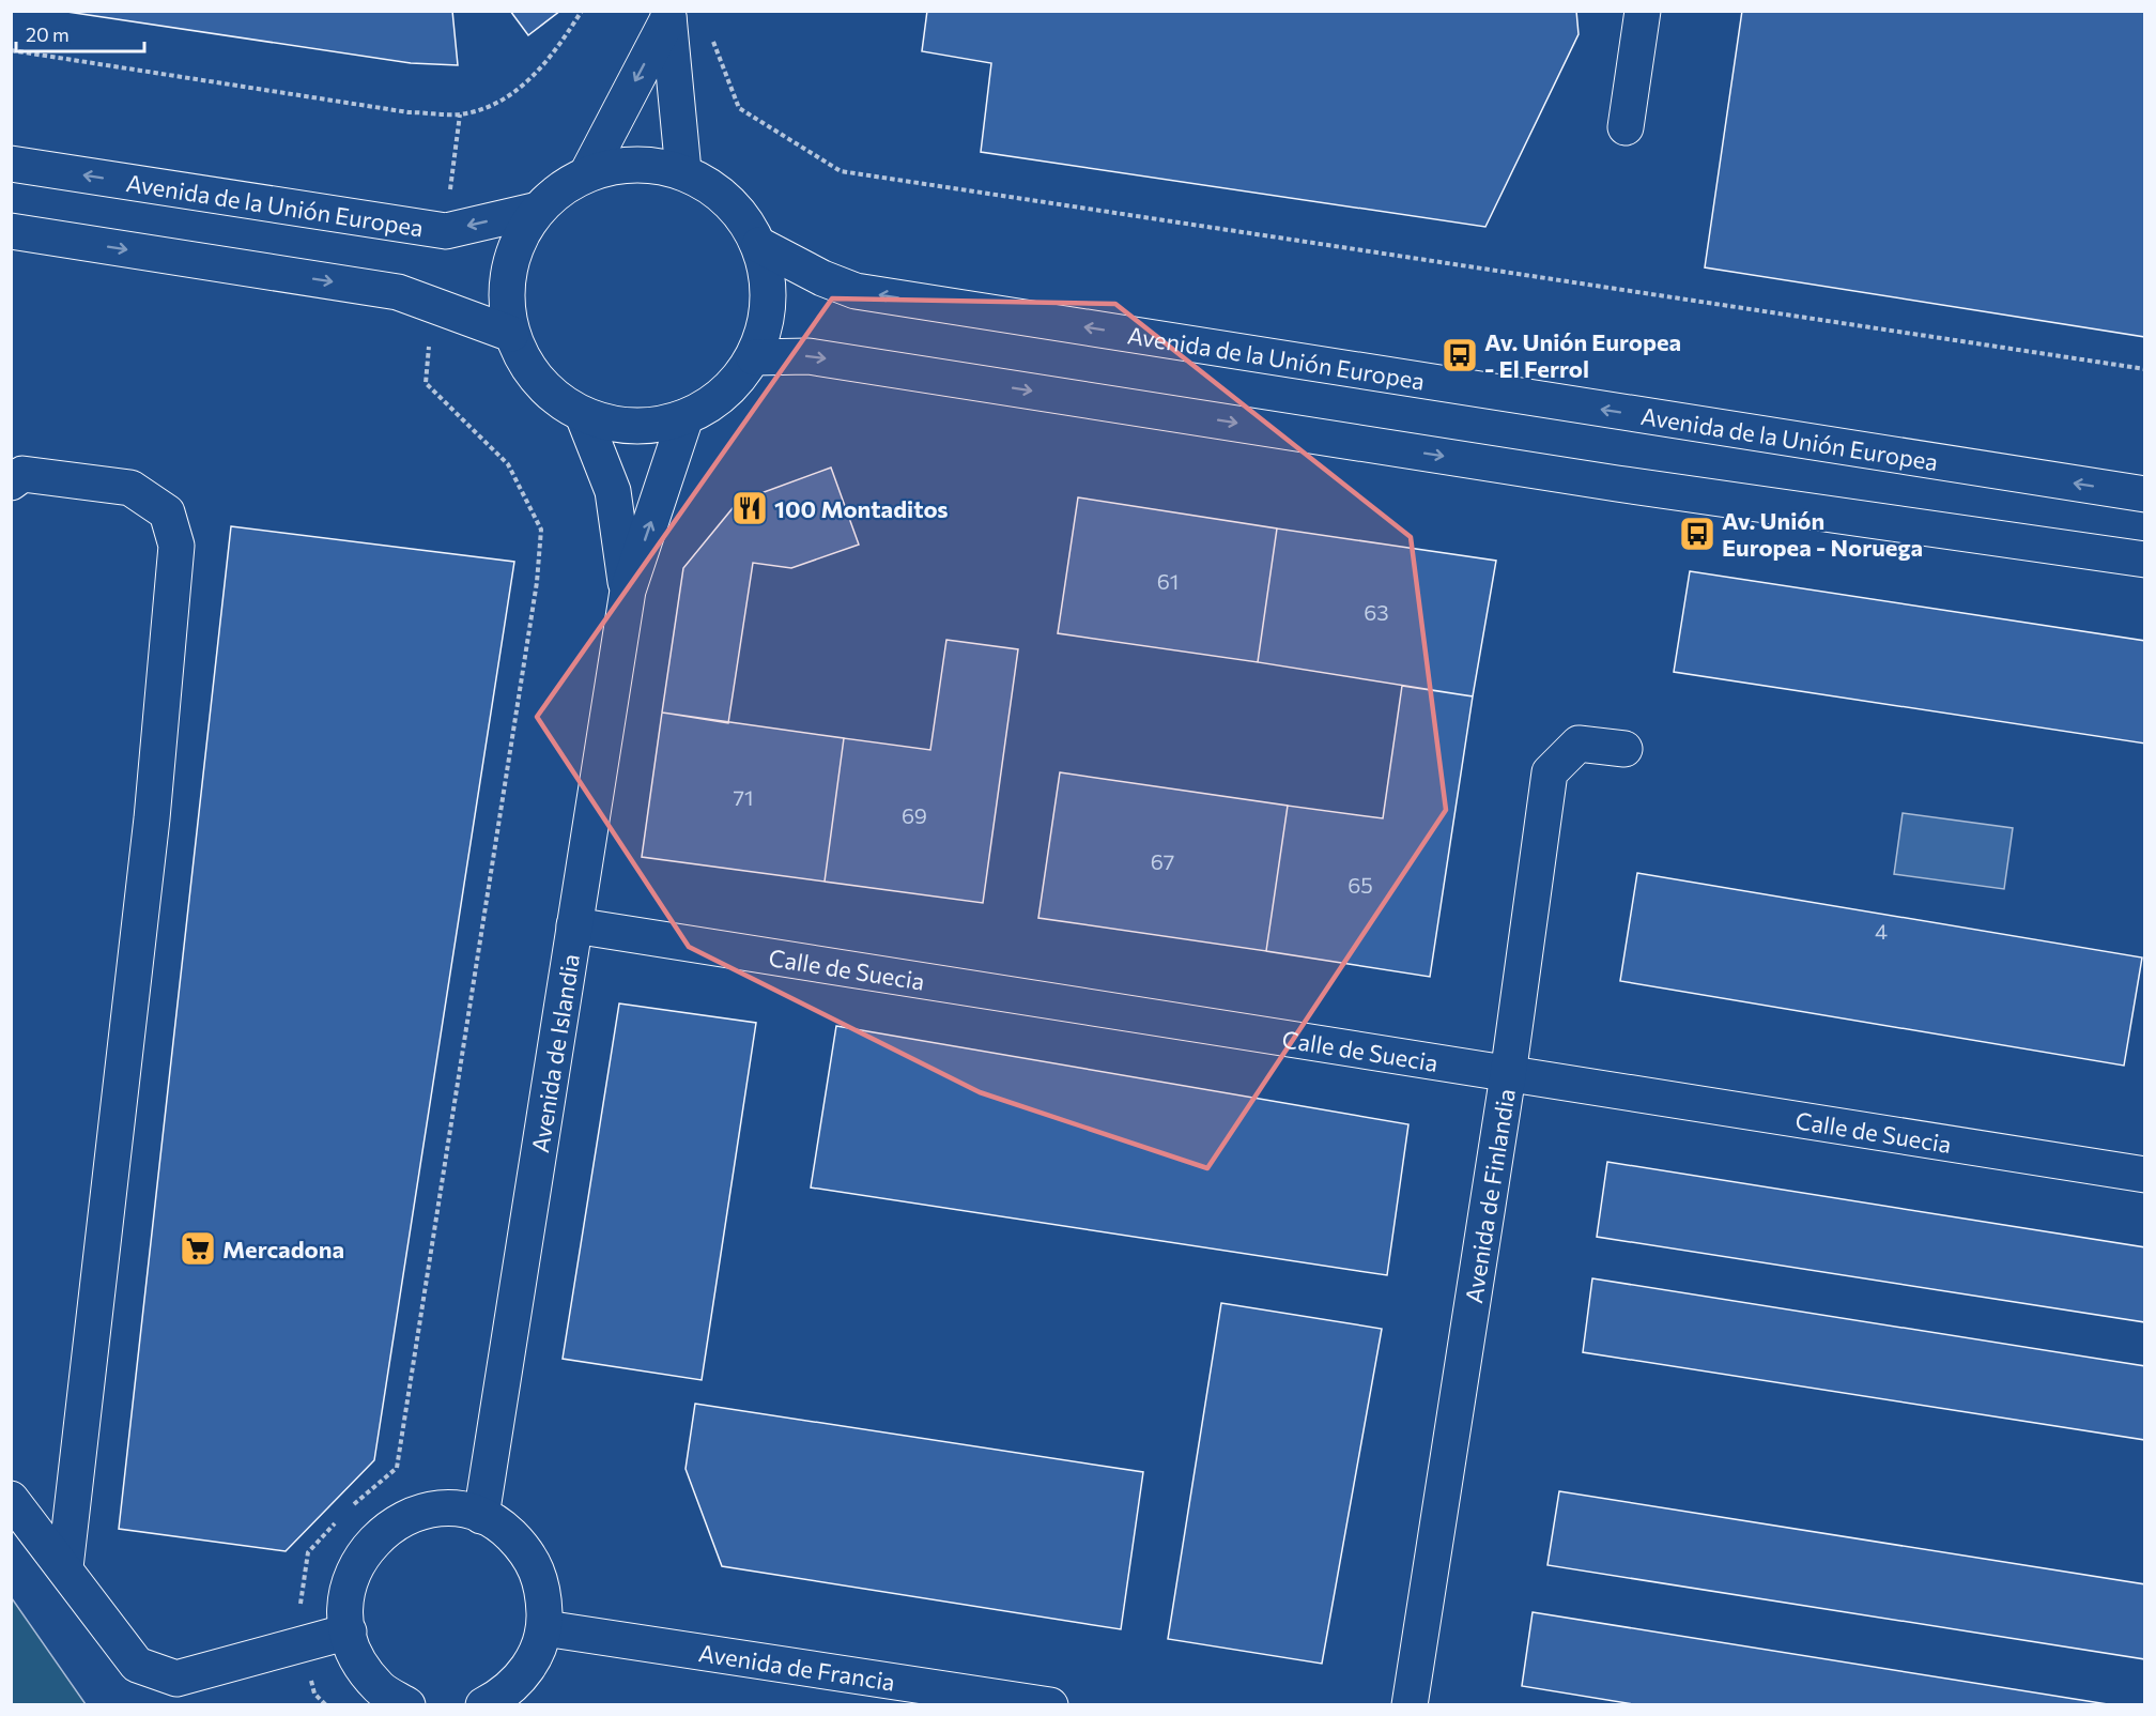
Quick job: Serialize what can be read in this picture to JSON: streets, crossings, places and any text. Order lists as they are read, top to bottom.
{
  "streets": {
    "street": [
      "Avenida de la Unión Europea",
      "Calle de Suecia",
      "Avenida de Islandia",
      "Avenida de Finlandia",
      "Avenida de Francia"
    ]
  },
  "crossings": [
    ["Calle de Suecia", "Avenida de Islandia"],
    ["Calle de Suecia", "Avenida de Finlandia"]
  ],
  "places": {
    "bus stop": ["Av. Unión Europea - El Ferrol", "Av. Unión Europea - Noruega"],
    "restaurant": ["100 Montaditos"],
    "supermarket": ["Mercadona"]
  },
  "house_numbers": [
    "61",
    "63",
    "71",
    "69",
    "67",
    "65",
    "4"
  ],
  "scale_bar": "20 m"
}
